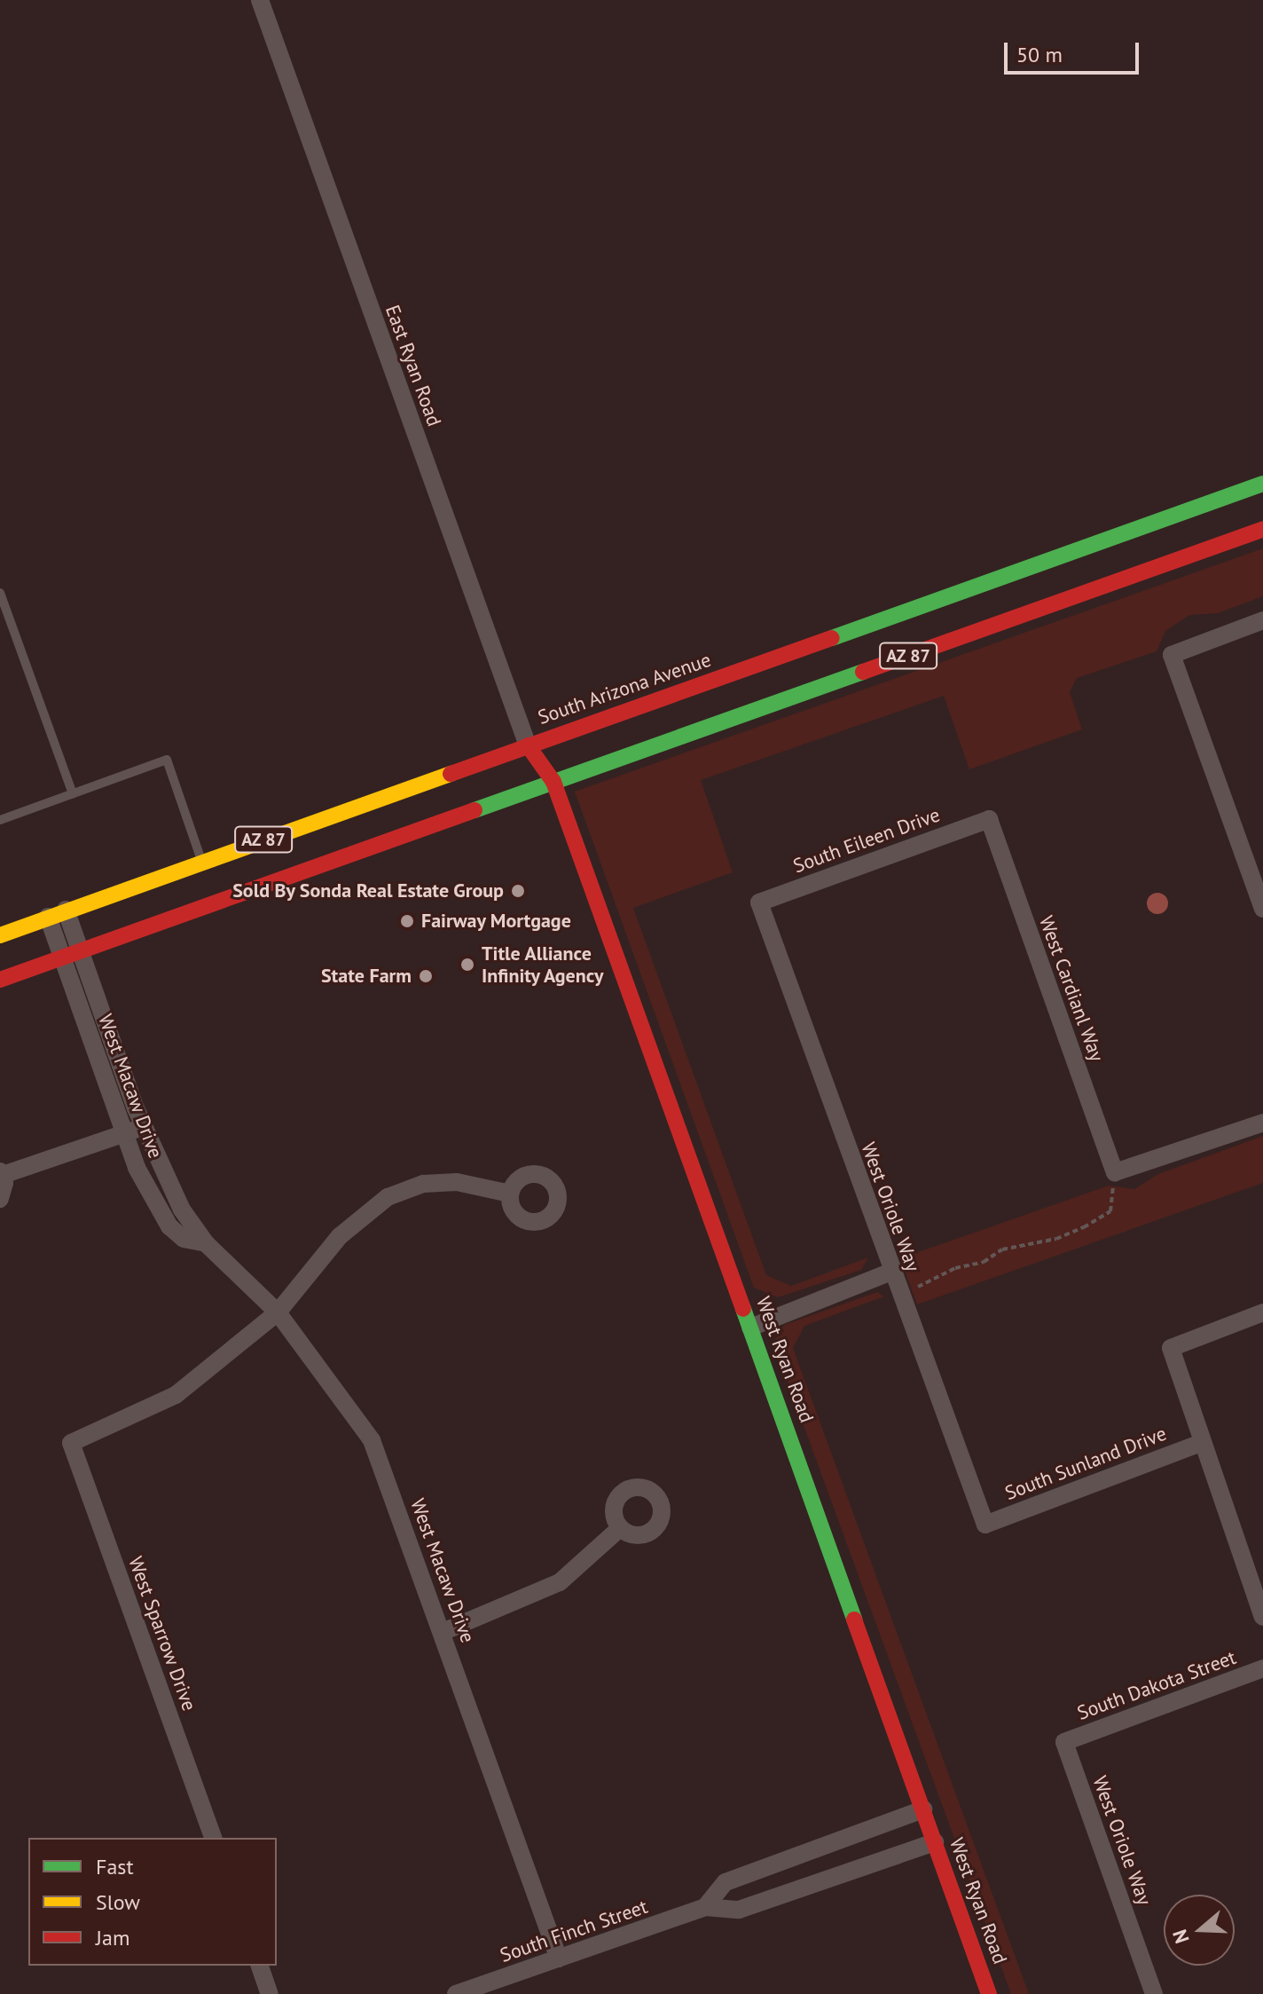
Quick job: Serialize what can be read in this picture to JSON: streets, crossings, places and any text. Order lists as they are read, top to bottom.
{
  "streets": {
    "main road": ["AZ 87", "South Arizona Avenue", "West Ryan Road"],
    "street": [
      "East Ryan Road",
      "South Eileen Drive",
      "West Cardianl Way",
      "West Macaw Drive",
      "West Oriole Way",
      "South Sunland Drive",
      "West Sparrow Drive",
      "South Dakota Street",
      "South Finch Street"
    ]
  },
  "crossings": [
    ["East Ryan Road", "South Arizona Avenue"],
    ["East Ryan Road", "West Ryan Road"],
    ["AZ 87", "West Macaw Drive"],
    ["AZ 87", "West Ryan Road"],
    ["South Arizona Avenue", "West Macaw Drive"],
    ["South Arizona Avenue", "West Ryan Road"],
    ["South Eileen Drive", "West Cardianl Way"],
    ["South Eileen Drive", "West Oriole Way"],
    ["West Macaw Drive", "West Sparrow Drive"],
    ["West Macaw Drive", "South Finch Street"],
    ["West Oriole Way", "South Sunland Drive"],
    ["West Oriole Way", "South Dakota Street"],
    ["West Ryan Road", "South Finch Street"]
  ],
  "places": [
    "Sold By Sonda Real Estate Group",
    "Fairway Mortgage",
    "Title Alliance Infinity Agency",
    "State Farm"
  ],
  "legend": ["Fast", "Slow", "Jam"],
  "scale_bar": "50 m",
  "north": "left"
}
